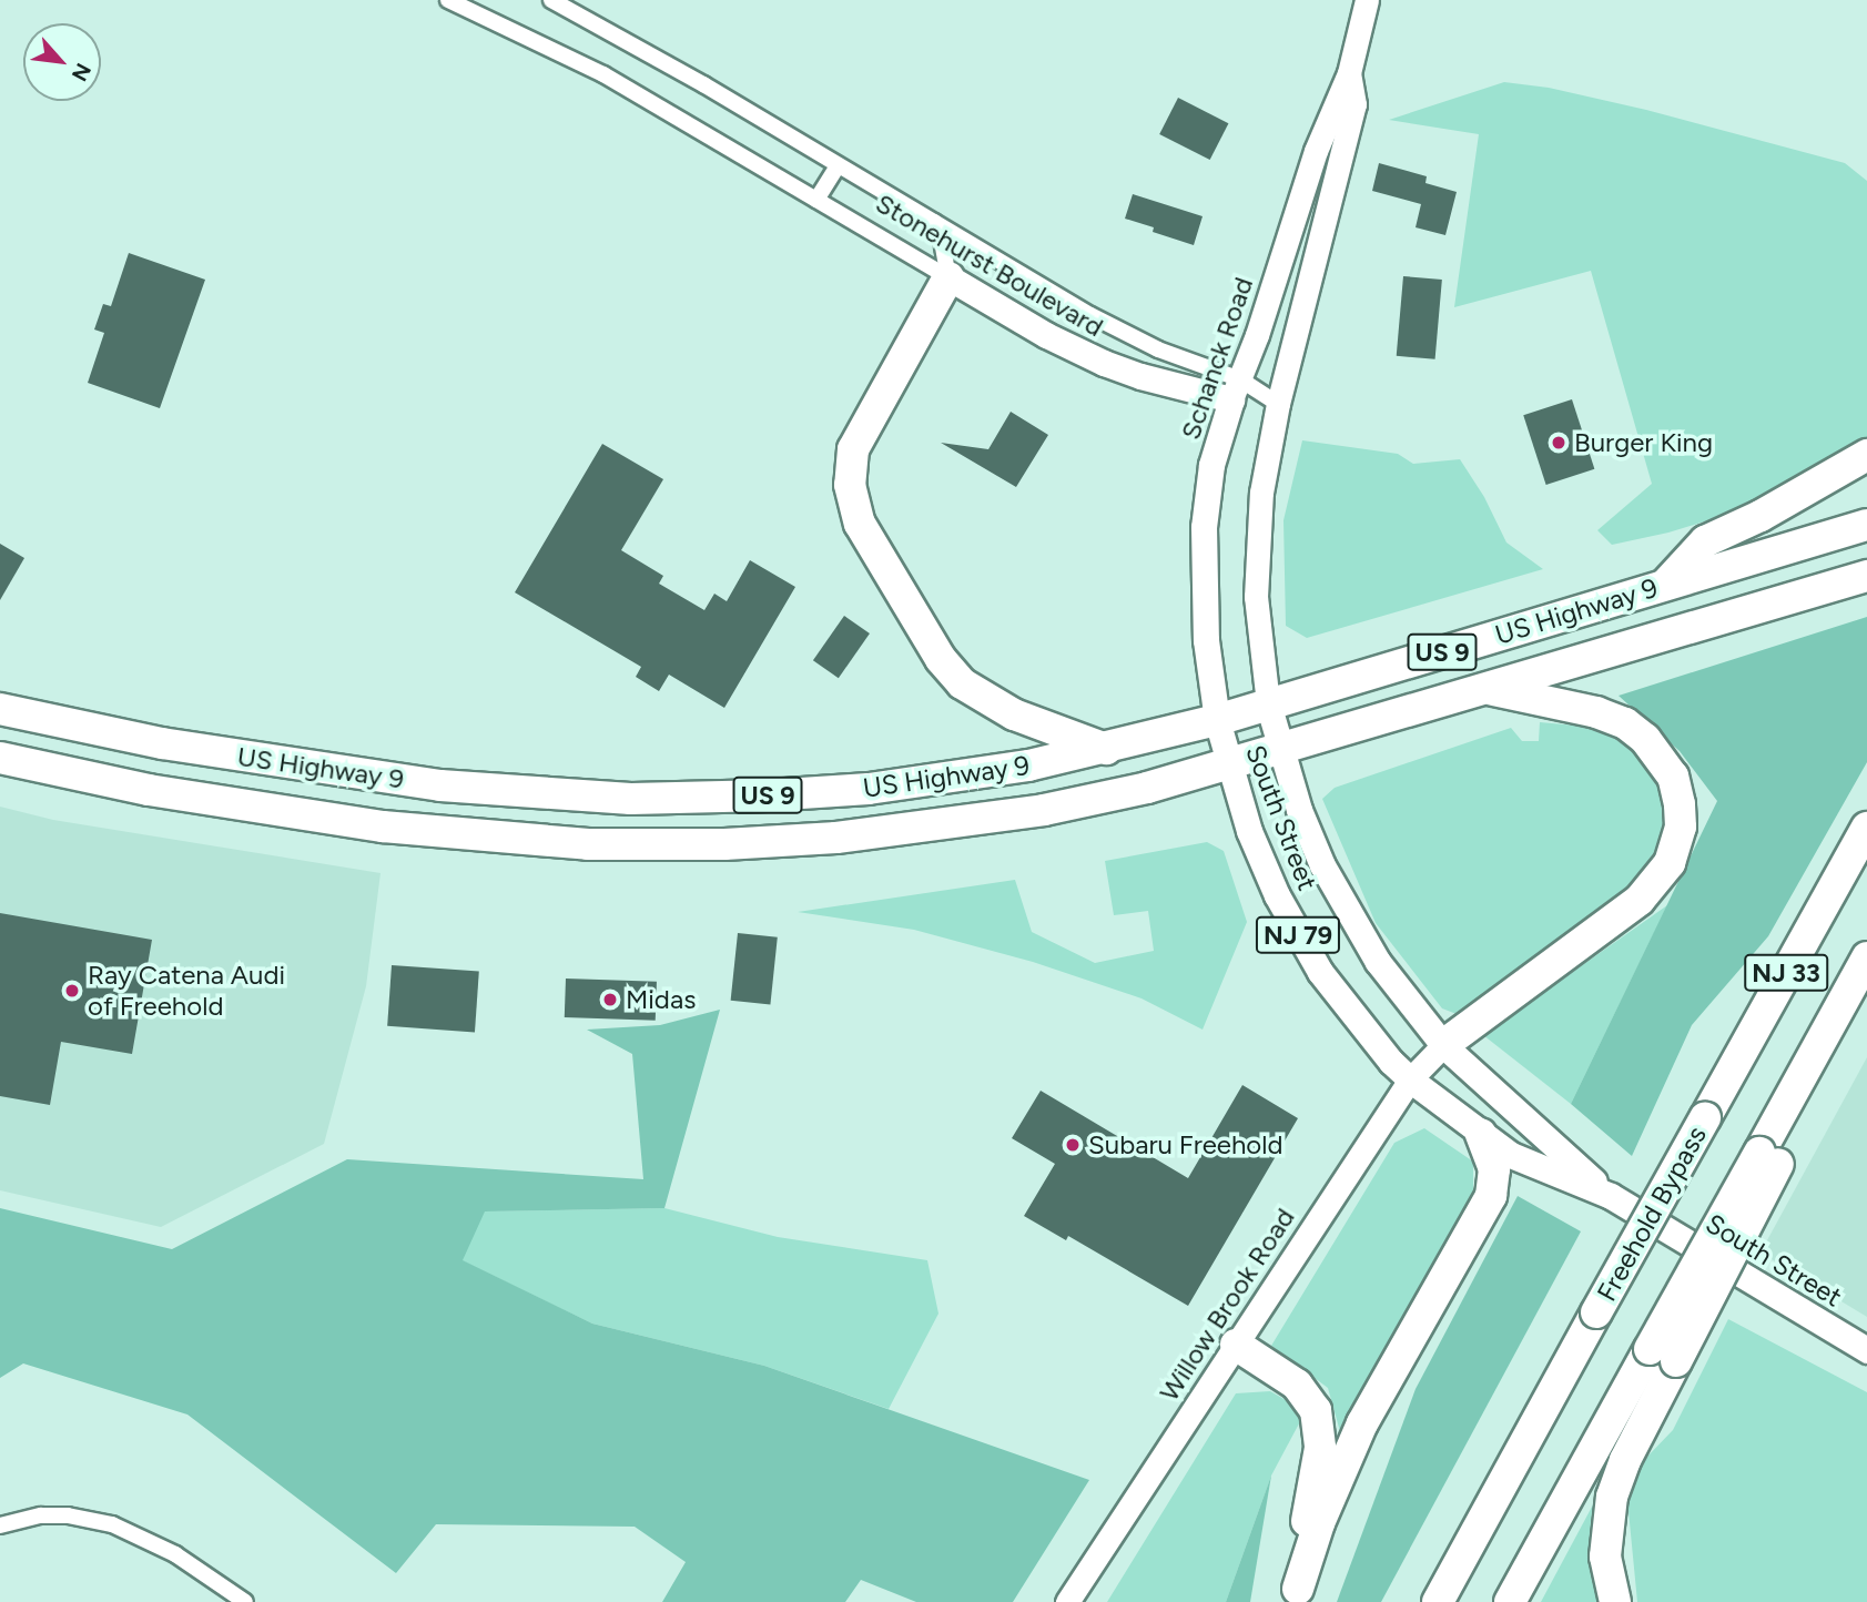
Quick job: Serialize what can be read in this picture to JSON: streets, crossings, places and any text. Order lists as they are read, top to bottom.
{
  "streets": {
    "highway": [
      "US Highway 9",
      "US 9",
      "NJ 33",
      "Freehold Bypass"
    ],
    "main road": [
      "Stonehurst Boulevard",
      "Schanck Road",
      "South Street",
      "NJ 79"
    ],
    "street": ["Willow Brook Road"]
  },
  "crossings": [
    ["Stonehurst Boulevard", "Schanck Road"],
    ["Schanck Road", "US Highway 9"],
    ["Schanck Road", "South Street"],
    ["US Highway 9", "South Street"],
    ["South Street", "Willow Brook Road"]
  ],
  "places": [
    "Burger King",
    "Ray Catena Audi of Freehold",
    "Midas",
    "Subaru Freehold"
  ],
  "north": "bottom right"
}
